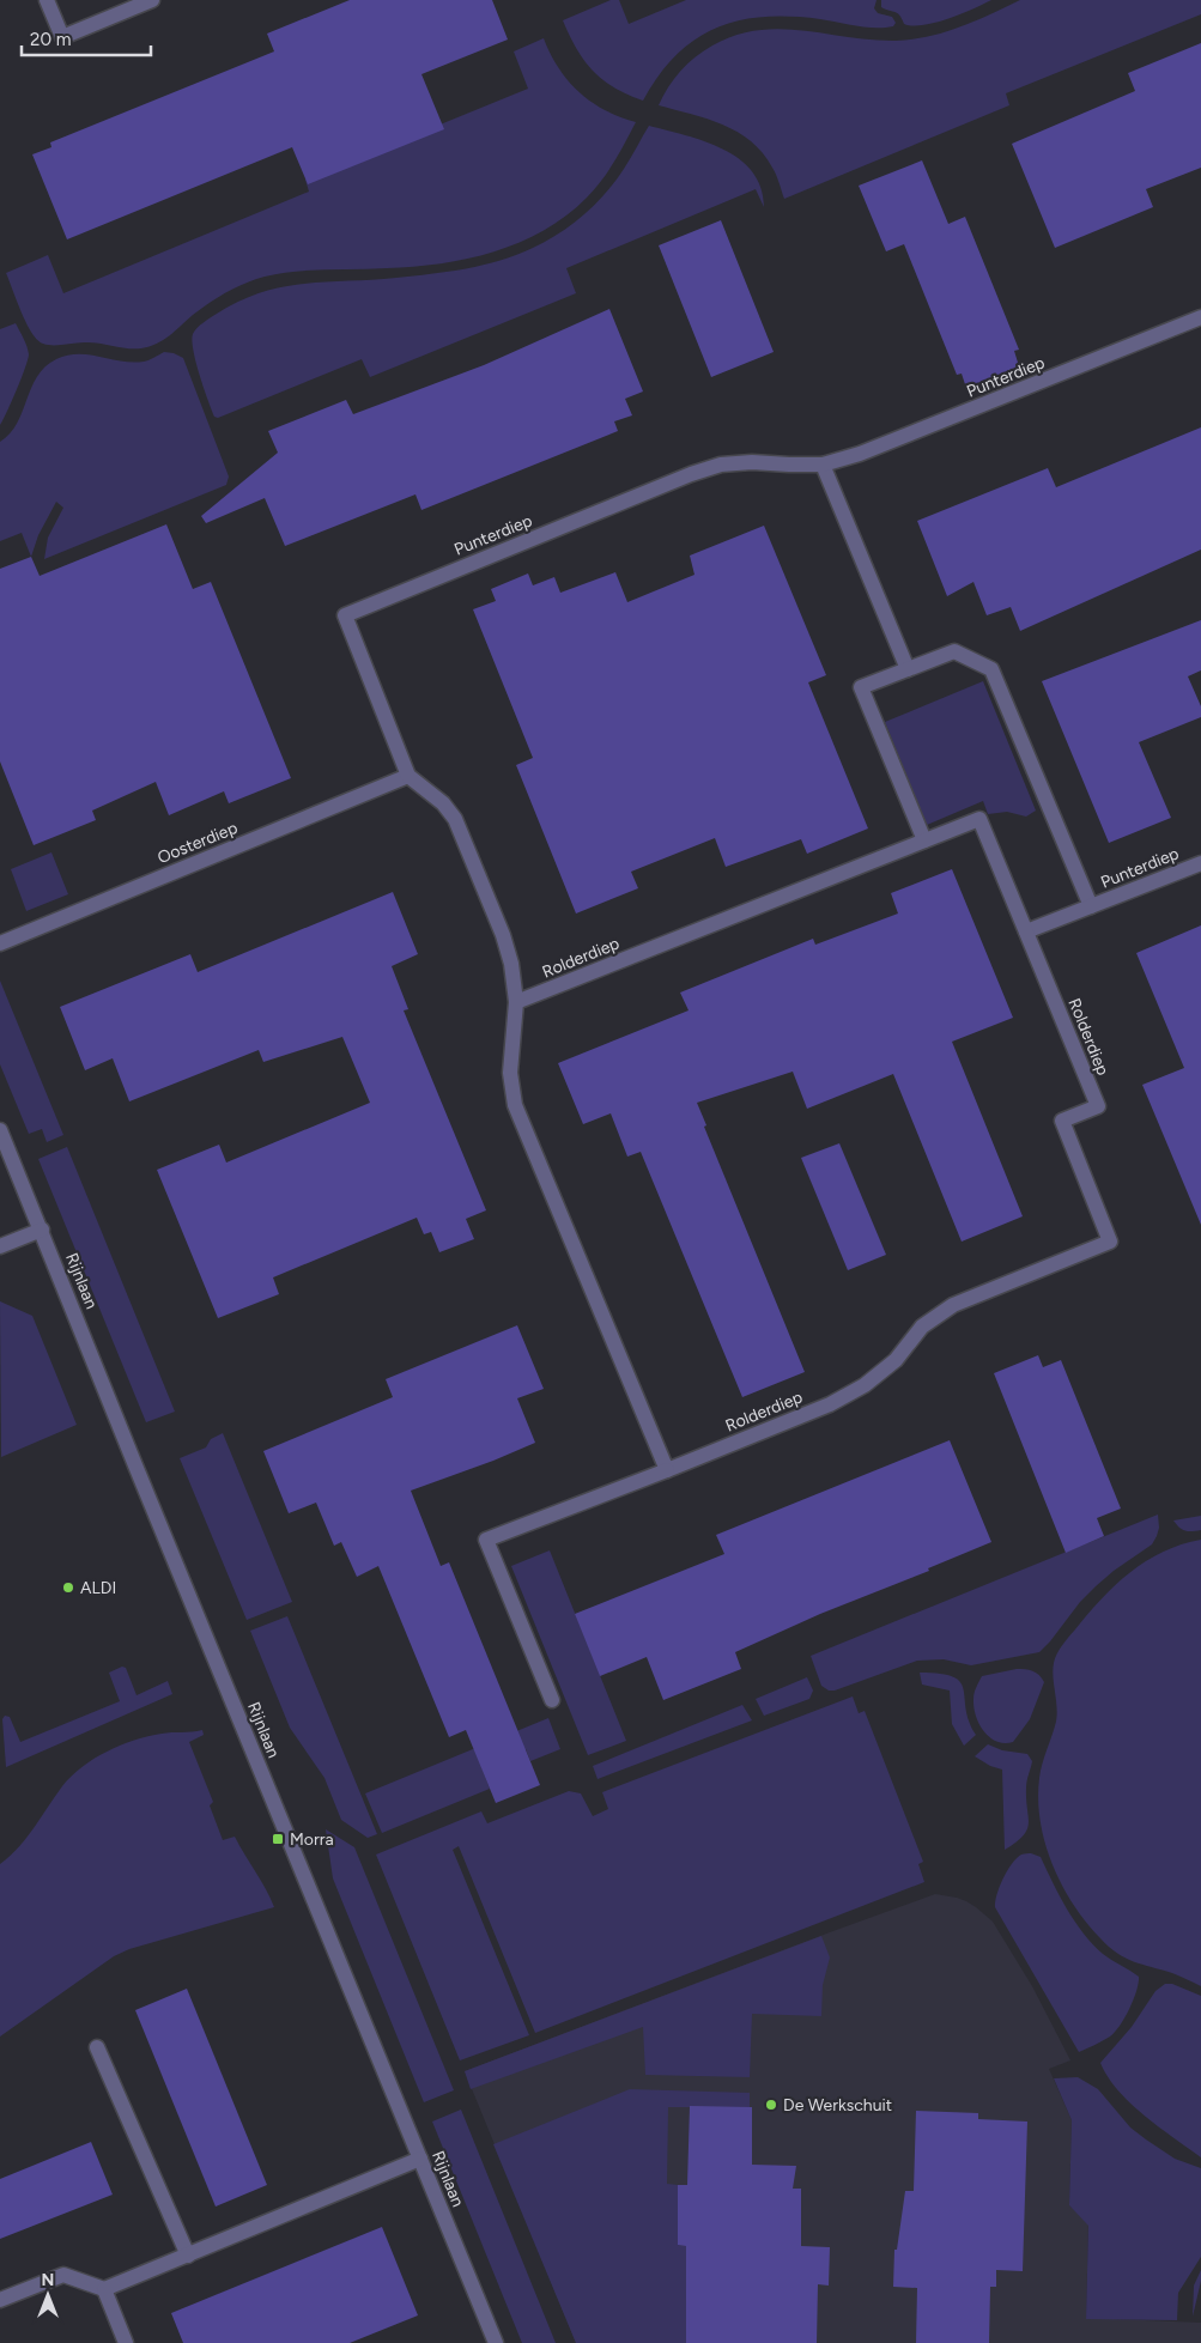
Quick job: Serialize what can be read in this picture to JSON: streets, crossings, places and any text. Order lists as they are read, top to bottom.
{
  "streets": {
    "street": [
      "Punterdiep",
      "Oosterdiep",
      "Rolderdiep",
      "Rijnlaan"
    ]
  },
  "crossings": [
    ["Punterdiep", "Oosterdiep"],
    ["Punterdiep", "Rolderdiep"]
  ],
  "places": {
    "other": ["ALDI", "De Werkschuit"],
    "transit": ["Morra"]
  },
  "scale_bar": "20 m",
  "north": "top"
}
